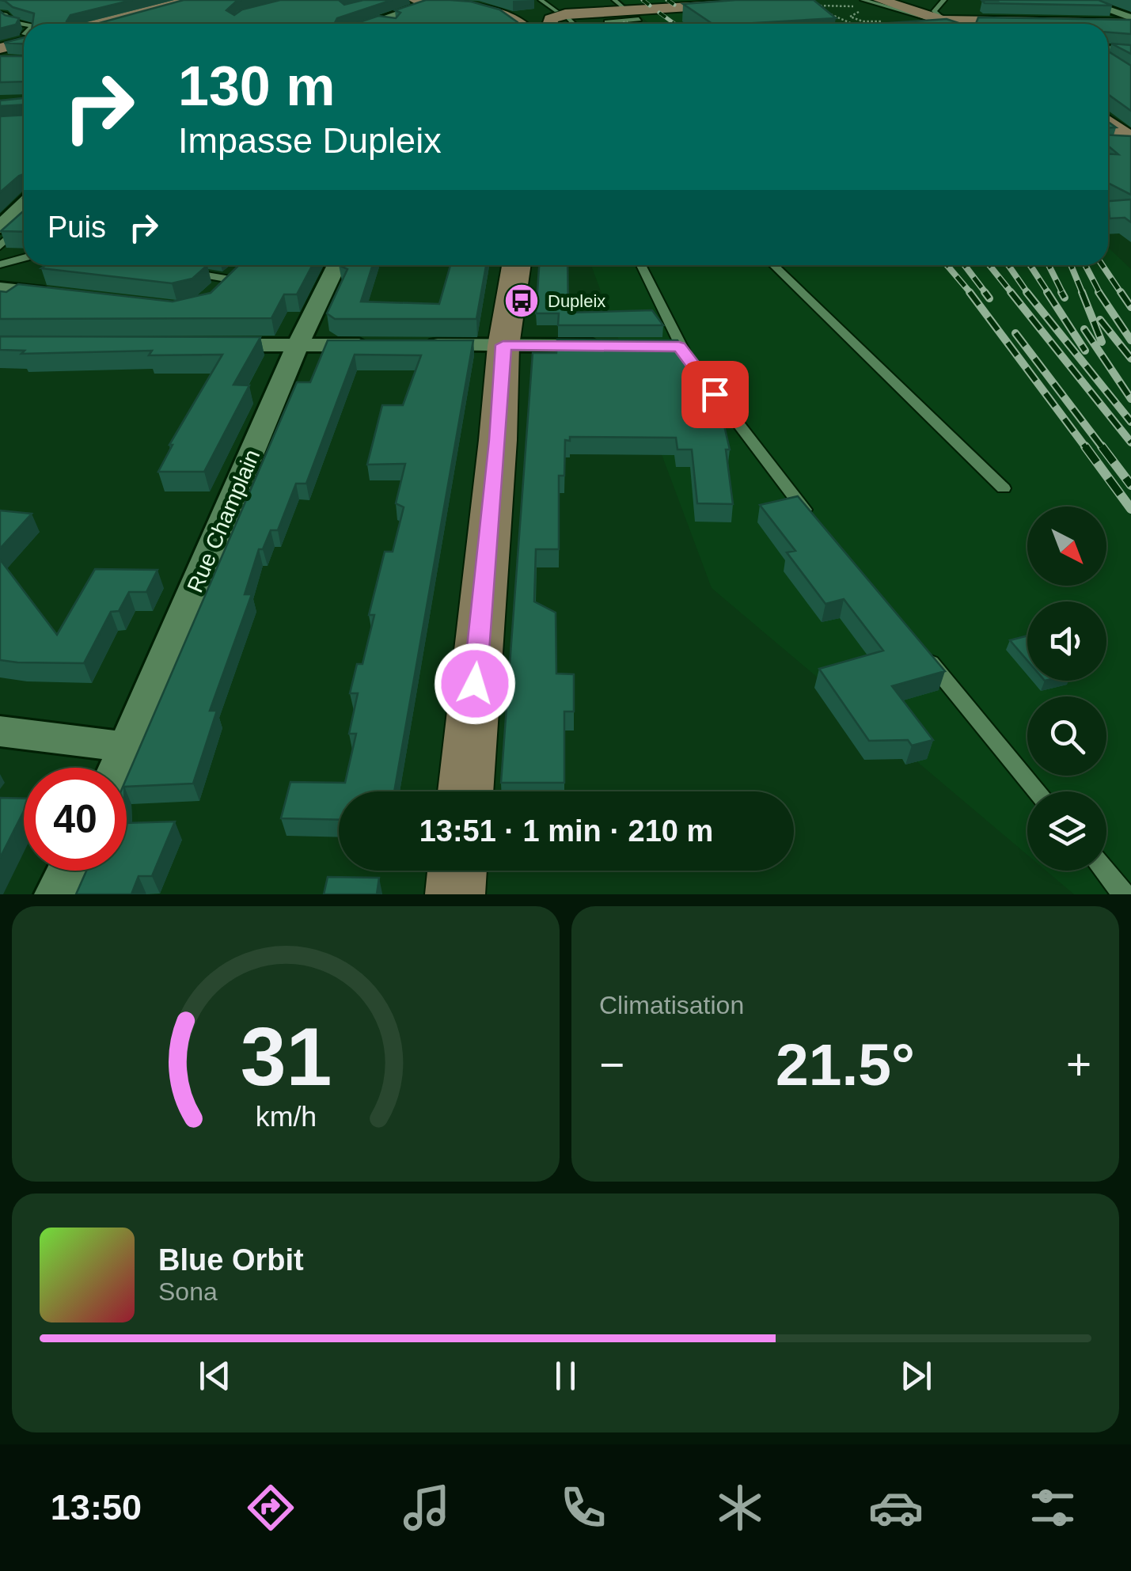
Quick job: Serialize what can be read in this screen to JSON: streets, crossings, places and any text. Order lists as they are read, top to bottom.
{
  "streets": {
    "street": ["Rue Champlain"]
  },
  "places": {
    "bus stop": ["Dupleix"]
  },
  "north": "bottom right",
  "page": {
    "turn": ["130 m", "Impasse Dupleix"],
    "then": "Puis",
    "limit": "40",
    "trip": "13:51 · 1 min · 210 m",
    "tile": "Climatisation",
    "heat": ["−", "21.5°", "+"],
    "song": ["Blue Orbit", "Sona"],
    "tabs": "13:50",
    "gauge": ["31", "km/h"]
  }
}
